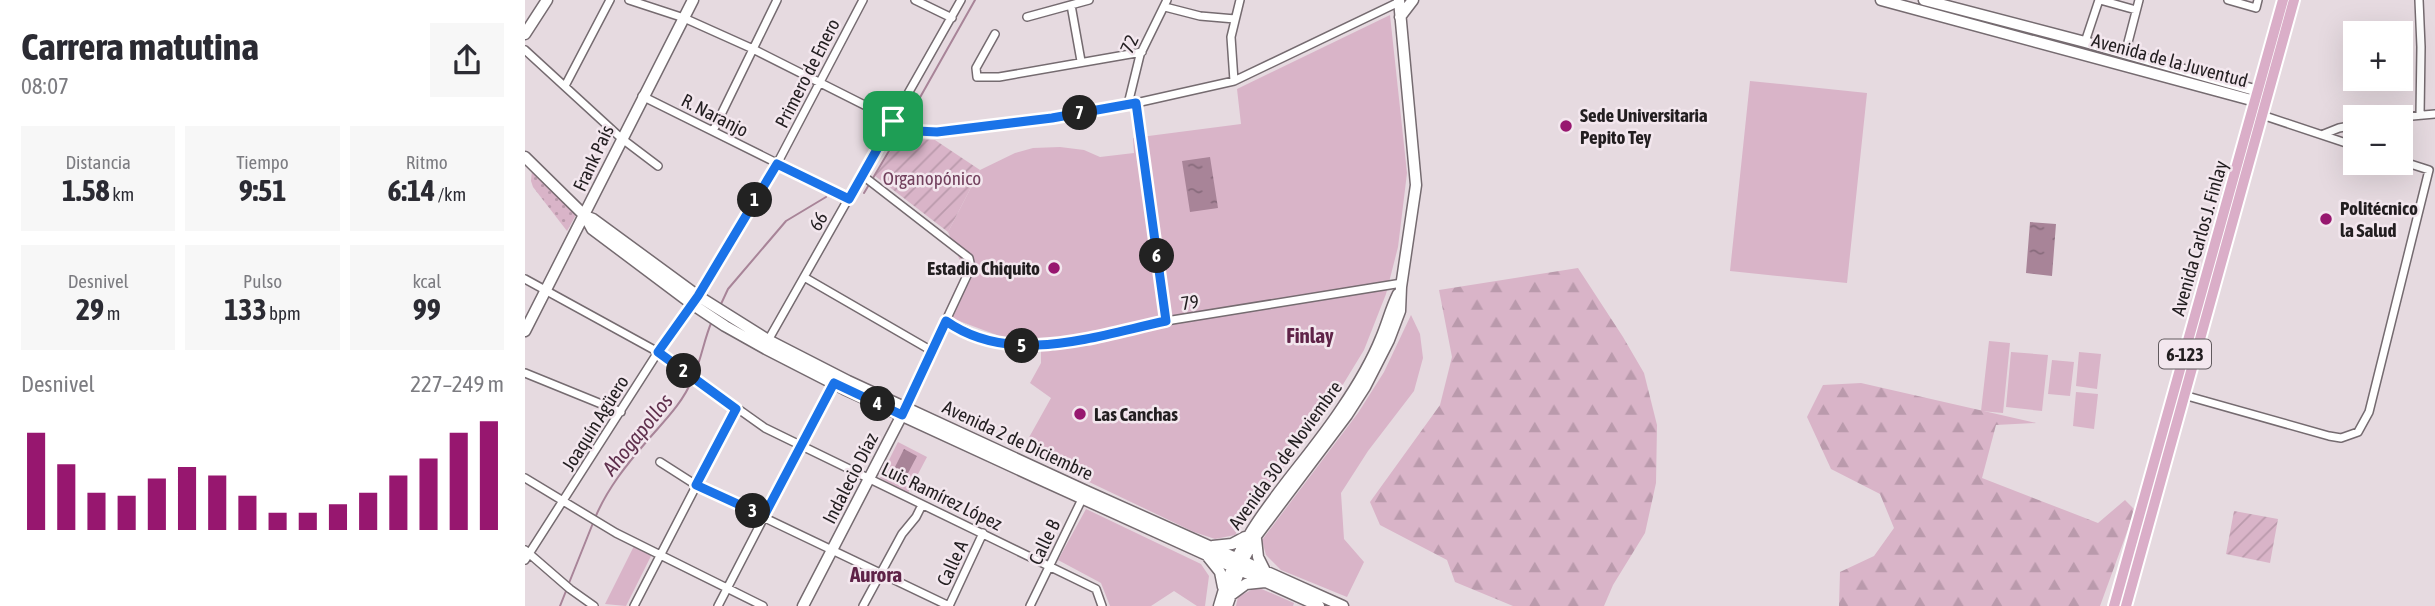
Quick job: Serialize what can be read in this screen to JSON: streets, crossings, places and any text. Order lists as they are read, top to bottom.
{
  "streets": {
    "main road": [
      "Avenida de la Juventud",
      "Frank País",
      "Avenida Carlos J. Finlay",
      "6-123",
      "Avenida 2 de Diciembre",
      "Avenida 30 de Noviembre",
      "Indalecio Díaz"
    ],
    "street": [
      "72",
      "Primero de Enero",
      "R. Naranjo",
      "66",
      "79",
      "Joaquín Agüero",
      "Luis Ramírez López",
      "Calle B",
      "Calle A"
    ]
  },
  "crossings": [
    ["Avenida de la Juventud", "Avenida Carlos J. Finlay"],
    ["Primero de Enero", "R. Naranjo"],
    ["Primero de Enero", "Joaquín Agüero"],
    ["Primero de Enero", "Avenida 2 de Diciembre"],
    ["R. Naranjo", "Frank País"],
    ["R. Naranjo", "66"],
    ["Frank País", "Avenida 2 de Diciembre"],
    ["Frank País", "Luis Ramírez López"],
    ["66", "Avenida 2 de Diciembre"],
    ["66", "Indalecio Díaz"],
    ["79", "Avenida 30 de Noviembre"],
    ["79", "Indalecio Díaz"],
    ["Joaquín Agüero", "Avenida 2 de Diciembre"],
    ["Joaquín Agüero", "Luis Ramírez López"],
    ["Avenida 2 de Diciembre", "Avenida 30 de Noviembre"],
    ["Avenida 2 de Diciembre", "Indalecio Díaz"],
    ["Avenida 2 de Diciembre", "Calle B"],
    ["Indalecio Díaz", "Luis Ramírez López"],
    ["Luis Ramírez López", "Calle B"],
    ["Luis Ramírez López", "Calle A"]
  ],
  "districts": ["Finlay", "Aurora"],
  "water": ["Ahogapollos"],
  "parks": ["Organopónico"],
  "places": [
    "Sede Universitaria Pepito Tey",
    "Politécnico la Salud",
    "Estadio Chiquito",
    "Las Canchas"
  ],
  "page": {
    "heading": ["Carrera matutina", "08:07"],
    "map_buttons": ["+", "−"],
    "pins": [
      "7",
      "1",
      "6",
      "5",
      "2",
      "4",
      "3"
    ],
    "stats": [
      ["Distancia", "1.58 km"],
      ["Tiempo", "9:51"],
      ["Ritmo", "6:14 /km"],
      ["Desnivel", "29 m"],
      ["Pulso", "133 bpm"],
      ["kcal", "99"]
    ],
    "chart": ["Desnivel", "227–249 m"]
  }
}
